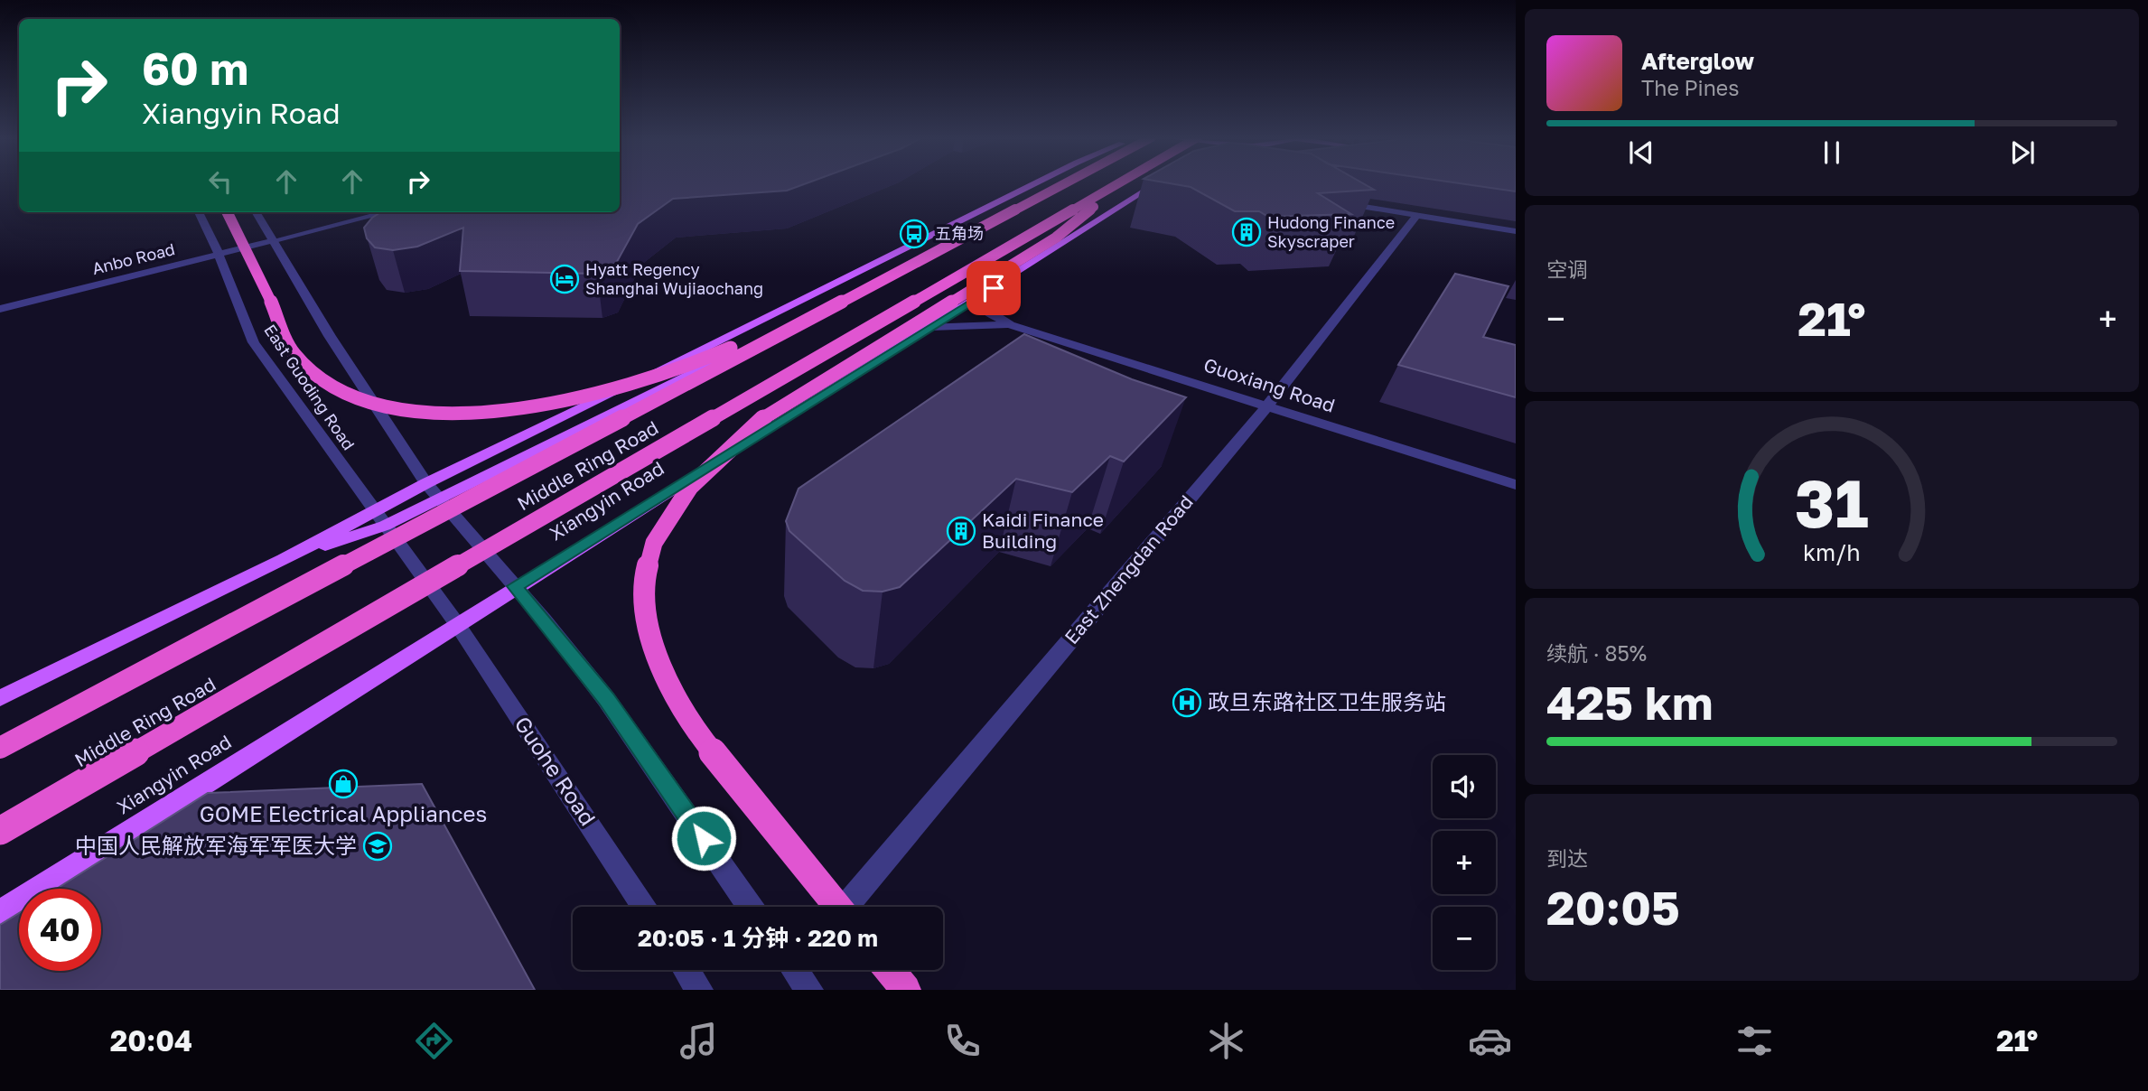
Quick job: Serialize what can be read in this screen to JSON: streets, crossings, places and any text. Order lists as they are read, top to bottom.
{
  "streets": {
    "highway": ["Middle Ring Road"],
    "main road": ["Xiangyin Road"],
    "street": [
      "Anbo Road",
      "Guoxiang Road",
      "East Guoding Road",
      "East Zhengdan Road",
      "Guohe Road"
    ]
  },
  "crossings": [
    ["Anbo Road", "East Guoding Road"],
    ["Guoxiang Road", "Xiangyin Road"],
    ["Guoxiang Road", "East Zhengdan Road"],
    ["East Guoding Road", "Guohe Road"],
    ["Xiangyin Road", "Guohe Road"]
  ],
  "places": {
    "building": ["Hudong Finance Skyscraper", "Kaidi Finance Building"],
    "bus stop": ["五角场"],
    "hotel": ["Hyatt Regency Shanghai Wujiaochang"],
    "hospital": ["政旦东路社区卫生服务站"],
    "shop": ["GOME Electrical Appliances"],
    "school or university": ["中国人民解放军海军军医大学"]
  },
  "page": {
    "turn": ["60 m", "Xiangyin Road"],
    "song": ["Afterglow", "The Pines"],
    "tile": [
      "空调",
      ["续航 · 85%", "425 km"],
      ["到达", "20:05"]
    ],
    "heat": ["−", "21°", "+"],
    "map_buttons": ["+", "−"],
    "limit": "40",
    "trip": "20:05 · 1 分钟 · 220 m",
    "tabs": ["20:04", "21°"],
    "gauge": ["31", "km/h"]
  }
}
